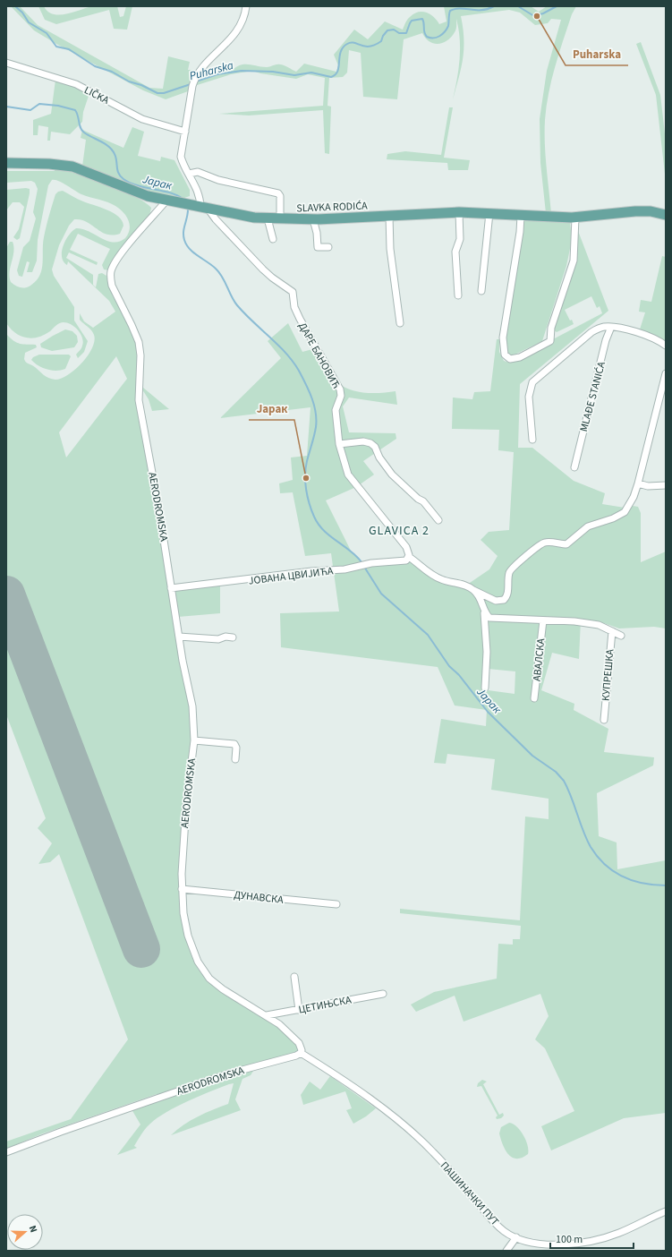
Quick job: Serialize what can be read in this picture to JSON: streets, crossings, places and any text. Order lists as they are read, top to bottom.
{
  "streets": {
    "main road": ["SLAVKA RODIĆA"],
    "street": [
      "LIČKA",
      "ДАРЕ БАНОВИЋ",
      "MLAĐE STANIĆA",
      "AERODROMSKA",
      "ЈОВАНА ЦВИЈИЋА",
      "АВАЛСКА",
      "КУПРЕШКА",
      "ДУНАВСКА",
      "ЦЕТИЊСКА",
      "ПАШИНАЧКИ ПУТ"
    ]
  },
  "crossings": [
    ["SLAVKA RODIĆA", "ДАРЕ БАНОВИЋ"],
    ["SLAVKA RODIĆA", "AERODROMSKA"],
    ["ДАРЕ БАНОВИЋ", "ЈОВАНА ЦВИЈИЋА"],
    ["AERODROMSKA", "ЈОВАНА ЦВИЈИЋА"],
    ["AERODROMSKA", "ДУНАВСКА"],
    ["AERODROMSKA", "ЦЕТИЊСКА"],
    ["AERODROMSKA", "ПАШИНАЧКИ ПУТ"]
  ],
  "districts": ["GLAVICA 2"],
  "water": ["Puharska", "Јарак"],
  "places": ["Puharska", "Јарак"],
  "scale_bar": "100 m",
  "north": "right"
}
